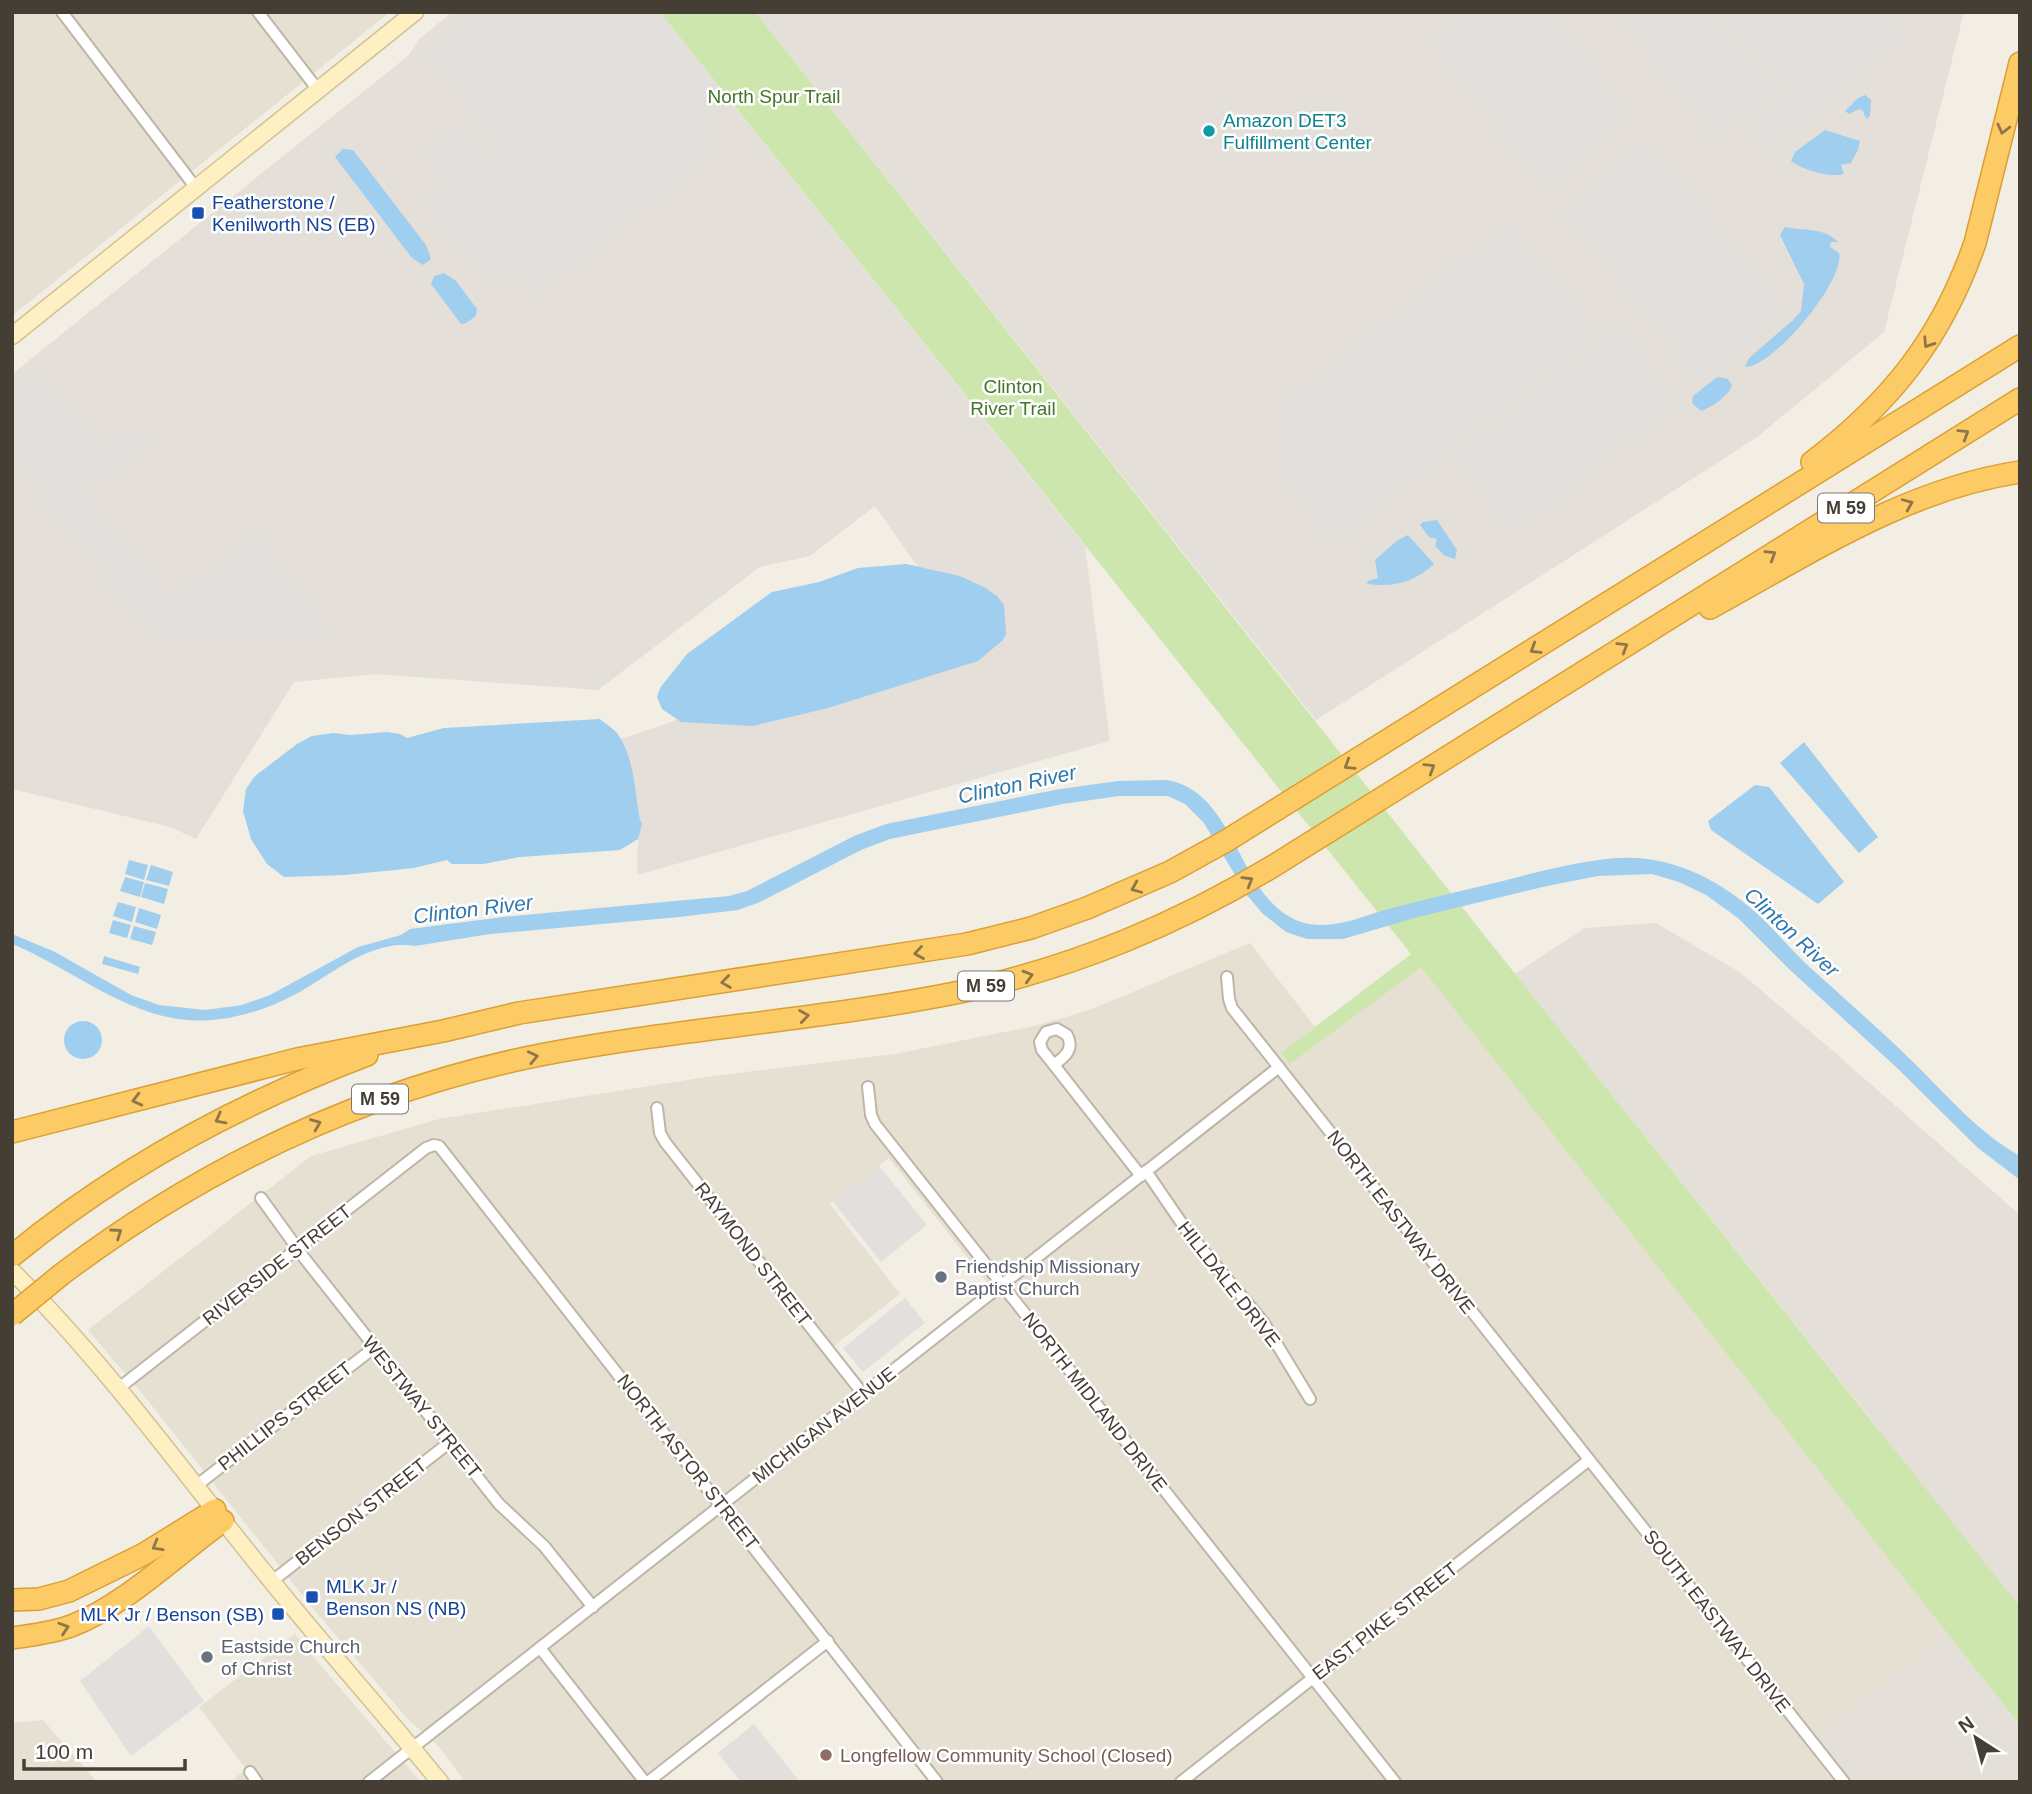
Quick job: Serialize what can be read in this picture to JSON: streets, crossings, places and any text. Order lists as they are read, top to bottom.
{
  "streets": {
    "highway": ["M 59"],
    "street": [
      "NORTH EASTWAY DRIVE",
      "RAYMOND STREET",
      "RIVERSIDE STREET",
      "HILLDALE DRIVE",
      "NORTH MIDLAND DRIVE",
      "WESTWAY STREET",
      "PHILLIPS STREET",
      "MICHIGAN AVENUE",
      "NORTH ASTOR STREET",
      "BENSON STREET",
      "EAST PIKE STREET",
      "SOUTH EASTWAY DRIVE"
    ]
  },
  "crossings": [
    ["NORTH EASTWAY DRIVE", "MICHIGAN AVENUE"],
    ["NORTH EASTWAY DRIVE", "EAST PIKE STREET"],
    ["NORTH EASTWAY DRIVE", "SOUTH EASTWAY DRIVE"],
    ["RAYMOND STREET", "MICHIGAN AVENUE"],
    ["RIVERSIDE STREET", "WESTWAY STREET"],
    ["RIVERSIDE STREET", "NORTH ASTOR STREET"],
    ["HILLDALE DRIVE", "MICHIGAN AVENUE"],
    ["NORTH MIDLAND DRIVE", "MICHIGAN AVENUE"],
    ["NORTH MIDLAND DRIVE", "EAST PIKE STREET"],
    ["WESTWAY STREET", "PHILLIPS STREET"],
    ["WESTWAY STREET", "MICHIGAN AVENUE"],
    ["WESTWAY STREET", "BENSON STREET"],
    ["MICHIGAN AVENUE", "NORTH ASTOR STREET"],
    ["EAST PIKE STREET", "SOUTH EASTWAY DRIVE"]
  ],
  "water": ["Clinton River"],
  "parks": ["North Spur Trail", "Clinton River Trail"],
  "places": {
    "other": [
      "Amazon DET3 Fulfillment Center",
      "Friendship Missionary Baptist Church",
      "Eastside Church of Christ",
      "Longfellow Community School (Closed)"
    ],
    "transit": ["Featherstone / Kenilworth NS (EB)", "MLK Jr / Benson NS (NB)", "MLK Jr / Benson (SB)"]
  },
  "scale_bar": "100 m",
  "north": "top left"
}
